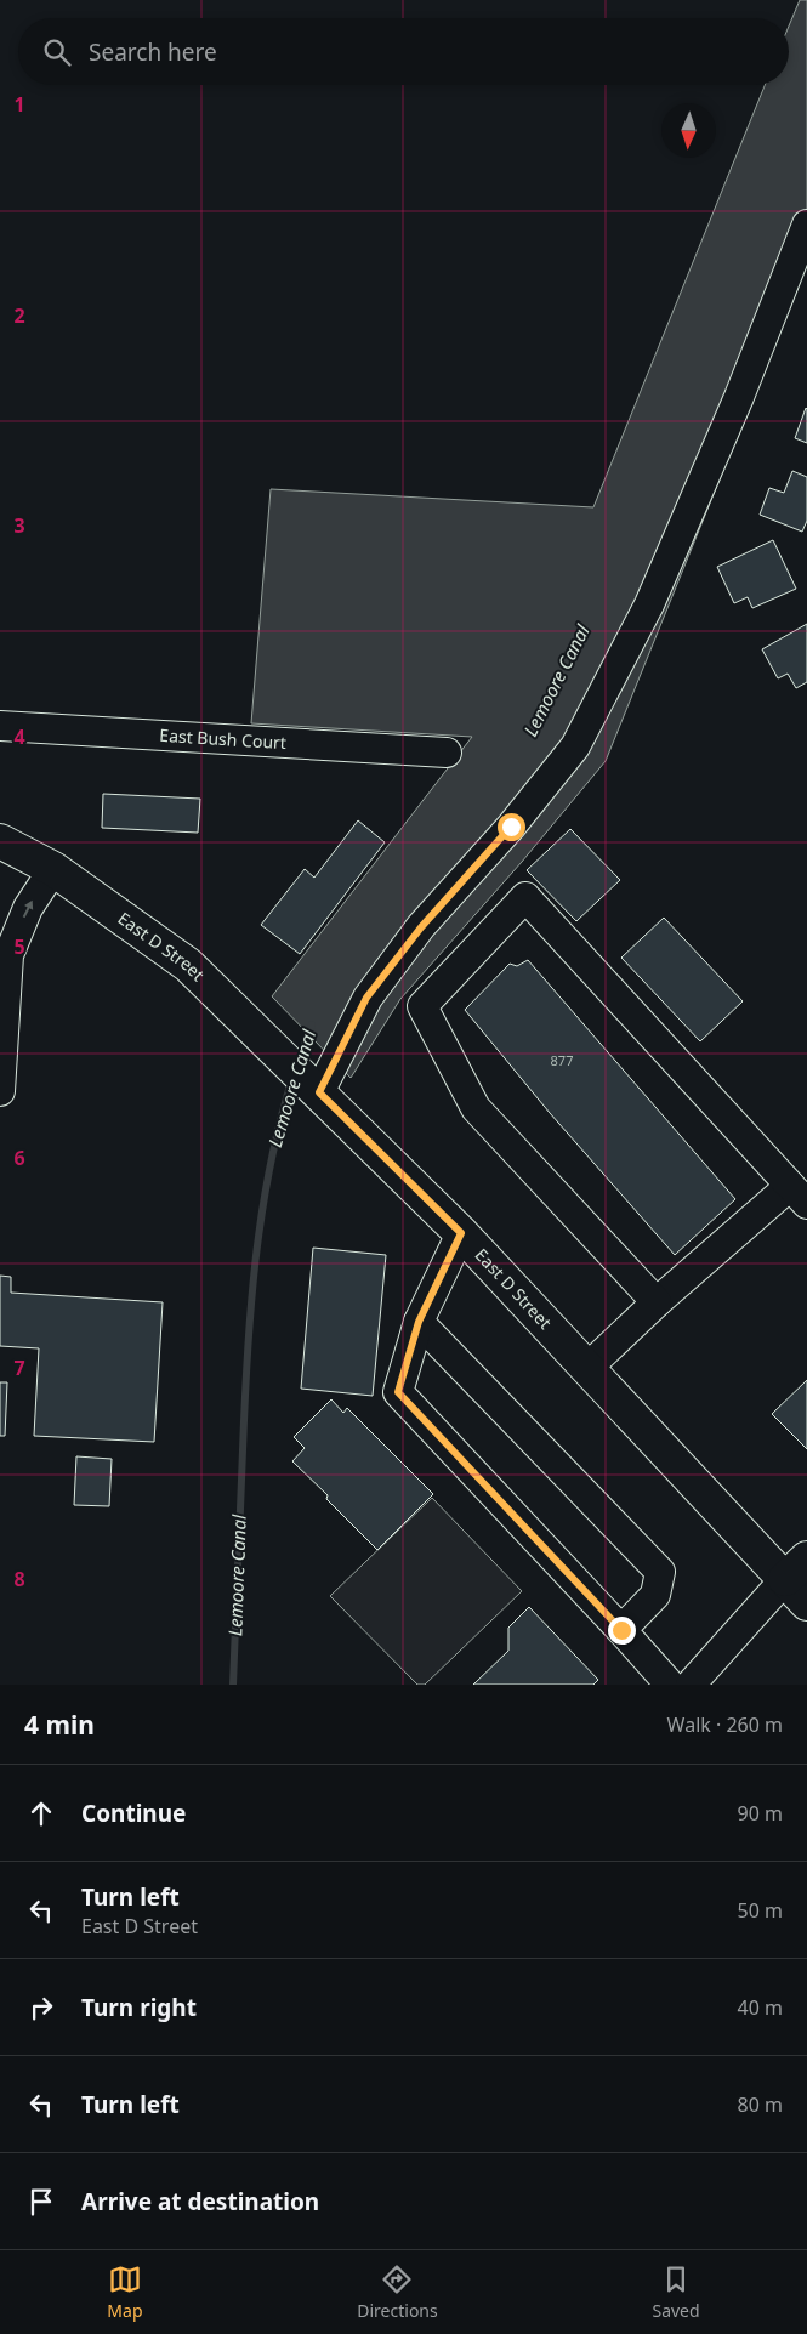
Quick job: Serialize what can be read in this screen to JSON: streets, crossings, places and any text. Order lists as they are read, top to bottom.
{
  "streets": {
    "main road": ["East D Street"],
    "street": ["East Bush Court"]
  },
  "water": ["Lemoore Canal"],
  "house_numbers": ["877"],
  "north": "bottom",
  "page": {
    "search": "Search here",
    "heading": ["4 min", "Walk · 260 m"],
    "list": [
      ["Continue", "90 m"],
      ["Turn left", "East D Street", "50 m"],
      ["Turn right", "40 m"],
      ["Turn left", "80 m"],
      "Arrive at destination"
    ],
    "nav": ["Map", "Directions", "Saved"]
  },
  "grid": {
    "rows": [
      "1",
      "2",
      "3",
      "4",
      "5",
      "6",
      "7",
      "8"
    ]
  }
}
